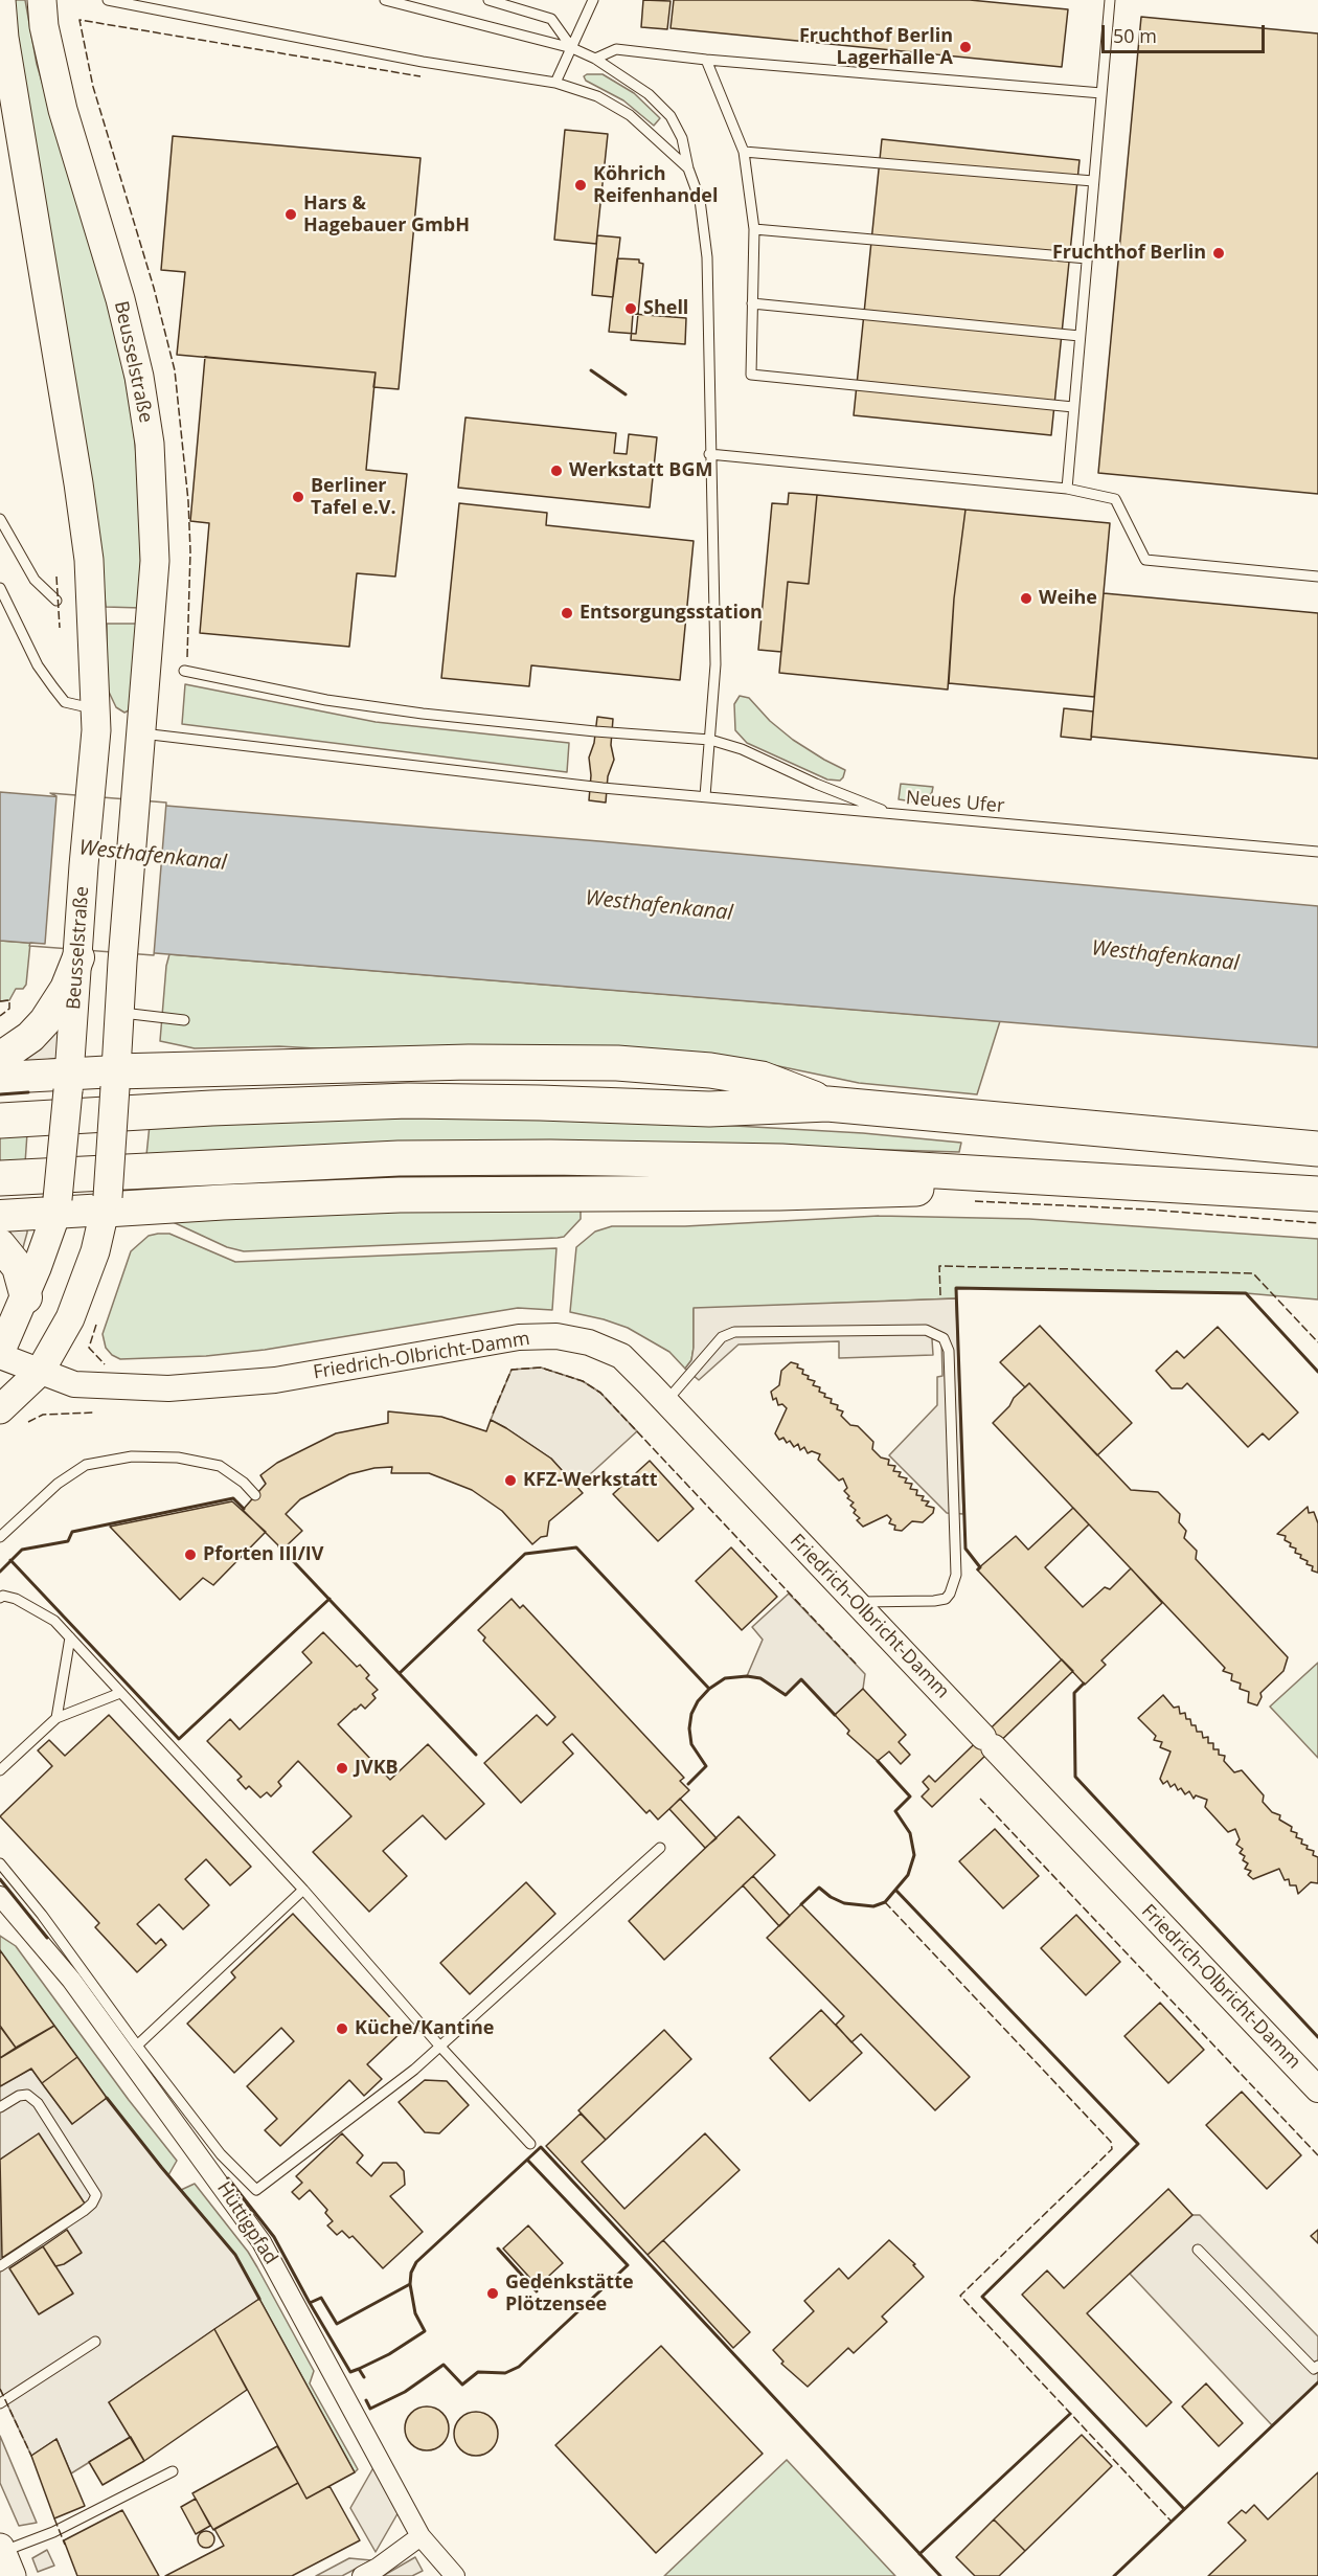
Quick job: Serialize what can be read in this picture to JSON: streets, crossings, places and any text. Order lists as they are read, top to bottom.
{
  "streets": {
    "main road": ["Beusselstraße"],
    "street": ["Friedrich-Olbricht-Damm", "Hüttigpfad"],
    "lane": ["Neues Ufer"]
  },
  "crossings": [
    ["Beusselstraße", "Neues Ufer"],
    ["Beusselstraße", "Friedrich-Olbricht-Damm"]
  ],
  "water": ["Westhafenkanal"],
  "places": [
    "Fruchthof Berlin Lagerhalle A",
    "Köhrich Reifenhandel",
    "Hars & Hagebauer GmbH",
    "Fruchthof Berlin",
    "Shell",
    "Werkstatt BGM",
    "Berliner Tafel e.V.",
    "Weihe",
    "Entsorgungsstation",
    "KFZ-Werkstatt",
    "Pforten III/IV",
    "JVKB",
    "Küche/Kantine",
    "Gedenkstätte Plötzensee"
  ],
  "scale_bar": "50 m"
}
